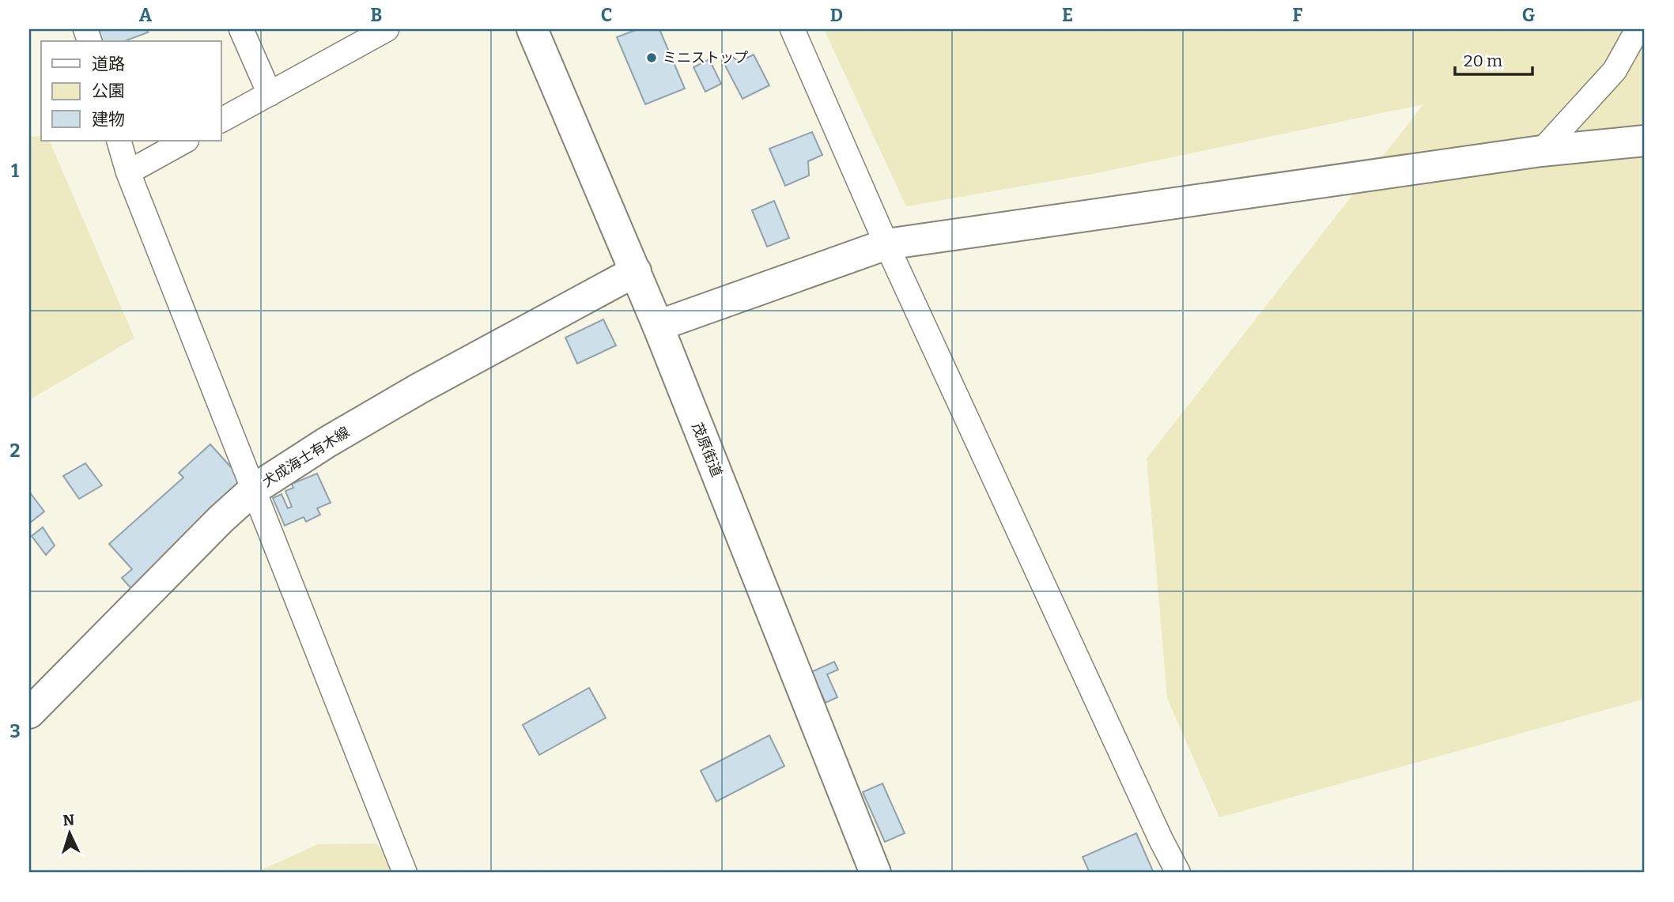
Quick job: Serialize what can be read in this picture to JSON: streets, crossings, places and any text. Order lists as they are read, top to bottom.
{
  "streets": {
    "main road": ["茂原街道", "犬成海士有木線"]
  },
  "crossings": [
    ["茂原街道", "犬成海士有木線"]
  ],
  "places": ["ミニストップ"],
  "legend": ["道路", "公園", "建物"],
  "scale_bar": "20 m",
  "north": "top",
  "grid": {
    "columns": [
      "A",
      "B",
      "C",
      "D",
      "E",
      "F",
      "G"
    ],
    "rows": ["1", "2", "3"]
  }
}
